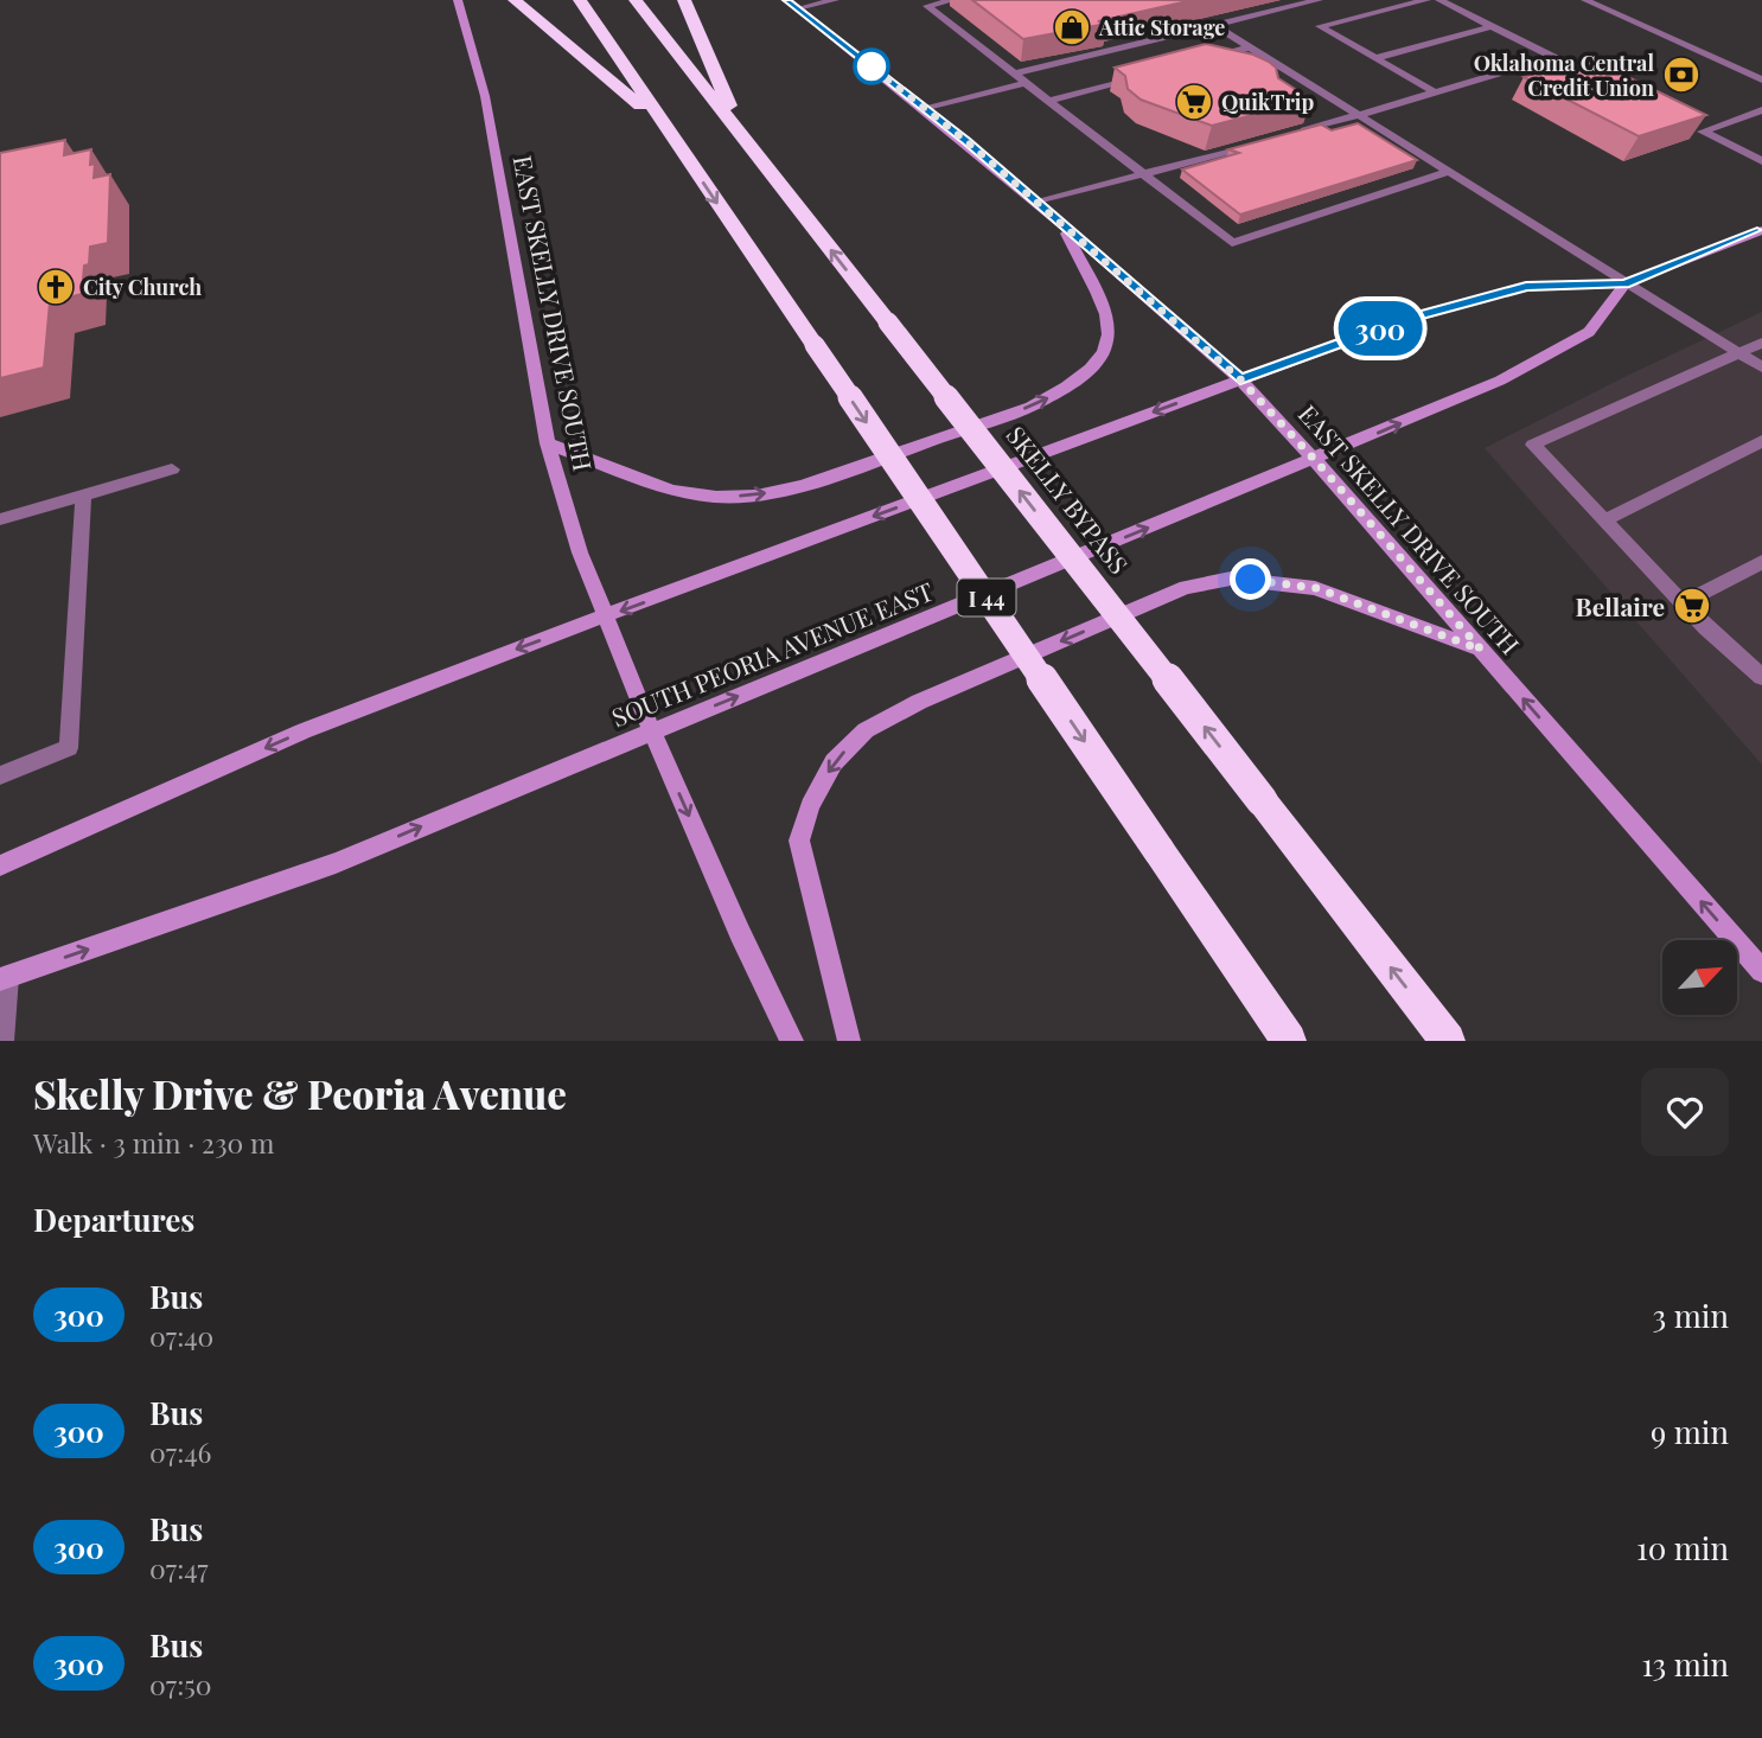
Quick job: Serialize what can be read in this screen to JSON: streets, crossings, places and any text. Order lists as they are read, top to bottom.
{
  "streets": {
    "highway": ["SKELLY BYPASS", "I 44"],
    "main road": ["EAST SKELLY DRIVE SOUTH", "SOUTH PEORIA AVENUE EAST"]
  },
  "crossings": [
    ["EAST SKELLY DRIVE SOUTH", "SOUTH PEORIA AVENUE EAST"]
  ],
  "places": {
    "shop": ["Attic Storage"],
    "bank": ["Oklahoma Central Credit Union"],
    "supermarket": ["QuikTrip", "Bellaire"],
    "church": ["City Church"]
  },
  "lines": ["bus line 300"],
  "north": "top right",
  "page": {
    "on_map": "300",
    "heading": [
      ["Skelly Drive & Peoria Avenue", "Walk · 3 min · 230 m"],
      "Departures"
    ],
    "list": [
      {
        "mark": "300",
        "name": "Bus",
        "note": "07:40",
        "value": "3 min"
      },
      {
        "mark": "300",
        "name": "Bus",
        "note": "07:46",
        "value": "9 min"
      },
      {
        "mark": "300",
        "name": "Bus",
        "note": "07:47",
        "value": "10 min"
      },
      {
        "mark": "300",
        "name": "Bus",
        "note": "07:50",
        "value": "13 min"
      }
    ]
  }
}
